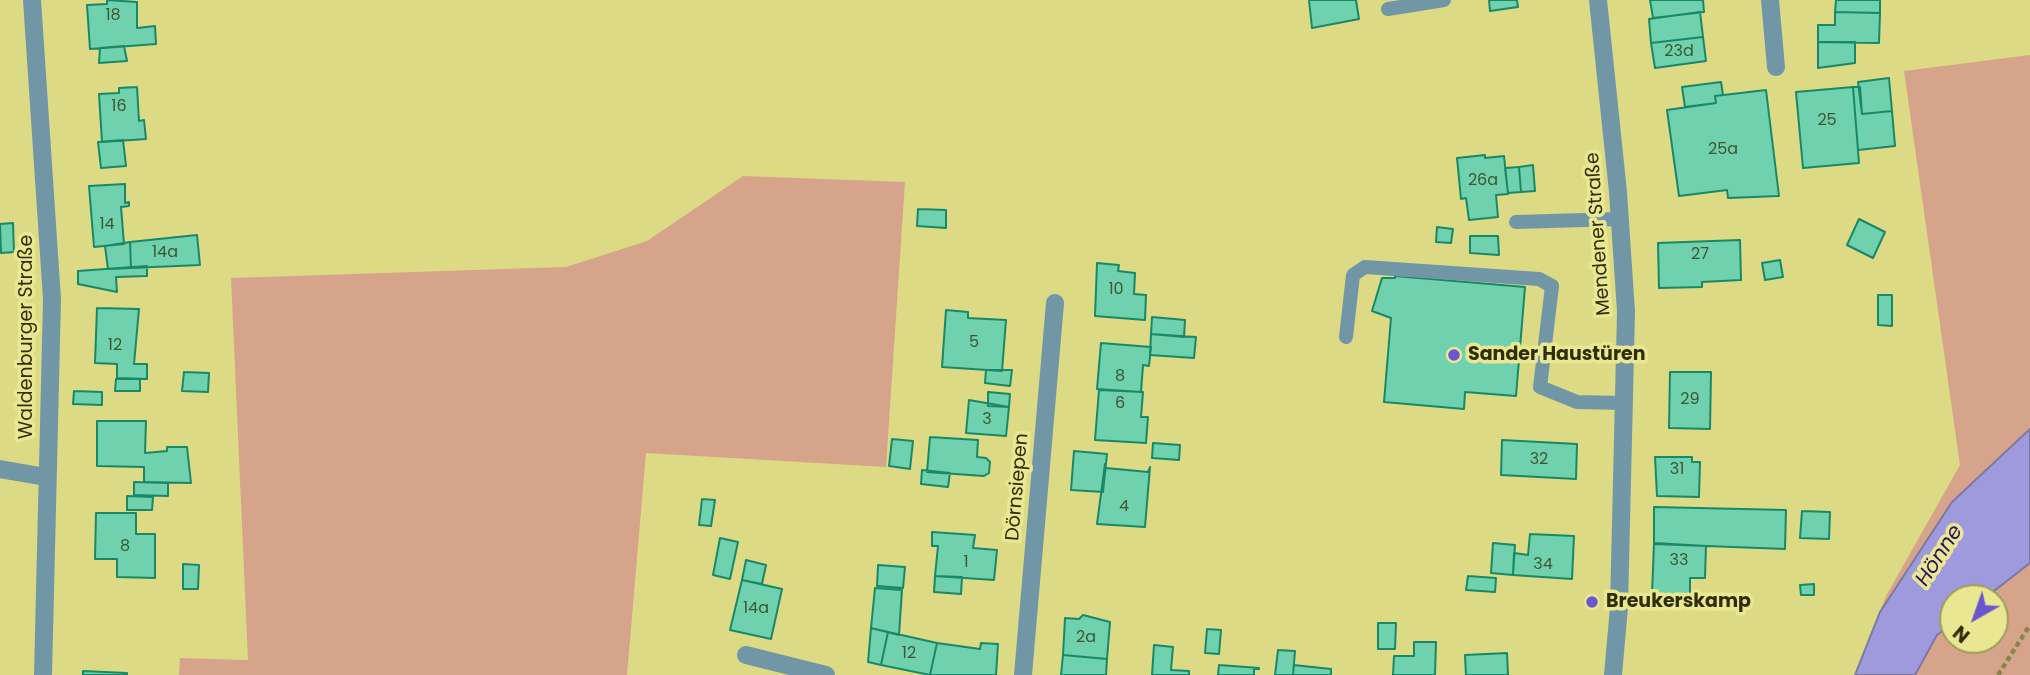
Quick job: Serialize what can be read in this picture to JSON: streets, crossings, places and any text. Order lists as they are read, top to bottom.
{
  "streets": {
    "street": ["Mendener Straße", "Waldenburger Straße", "Dörnsiepen"]
  },
  "water": ["Hönne"],
  "places": ["Sander Haustüren", "Breukerskamp"],
  "house_numbers": [
    "18",
    "23d",
    "16",
    "25",
    "25a",
    "26a",
    "14",
    "14a",
    "27",
    "10",
    "5",
    "12",
    "8",
    "29",
    "6",
    "3",
    "32",
    "31",
    "4",
    "8",
    "33",
    "1",
    "34",
    "14a",
    "2a",
    "12"
  ],
  "north": "bottom left"
}
